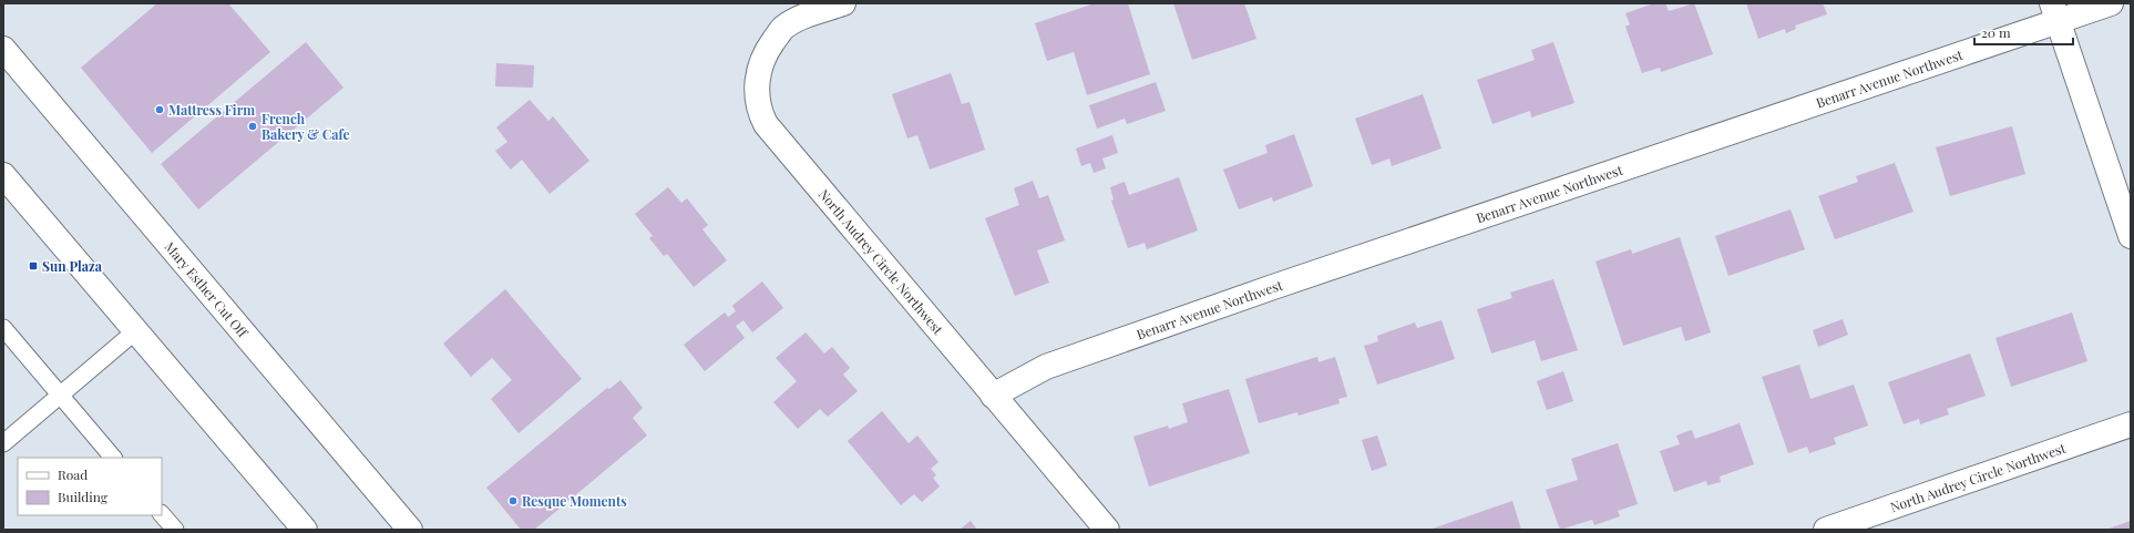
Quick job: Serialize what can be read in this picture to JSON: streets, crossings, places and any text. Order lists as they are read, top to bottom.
{
  "streets": {
    "street": ["Benarr Avenue Northwest", "North Audrey Circle Northwest", "Mary Esther Cut Off"]
  },
  "crossings": [
    ["Benarr Avenue Northwest", "North Audrey Circle Northwest"]
  ],
  "places": {
    "other": ["Mattress Firm", "French Bakery & Cafe", "Resque Moments"],
    "transit": ["Sun Plaza"]
  },
  "legend": ["Road", "Building"],
  "scale_bar": "20 m"
}
